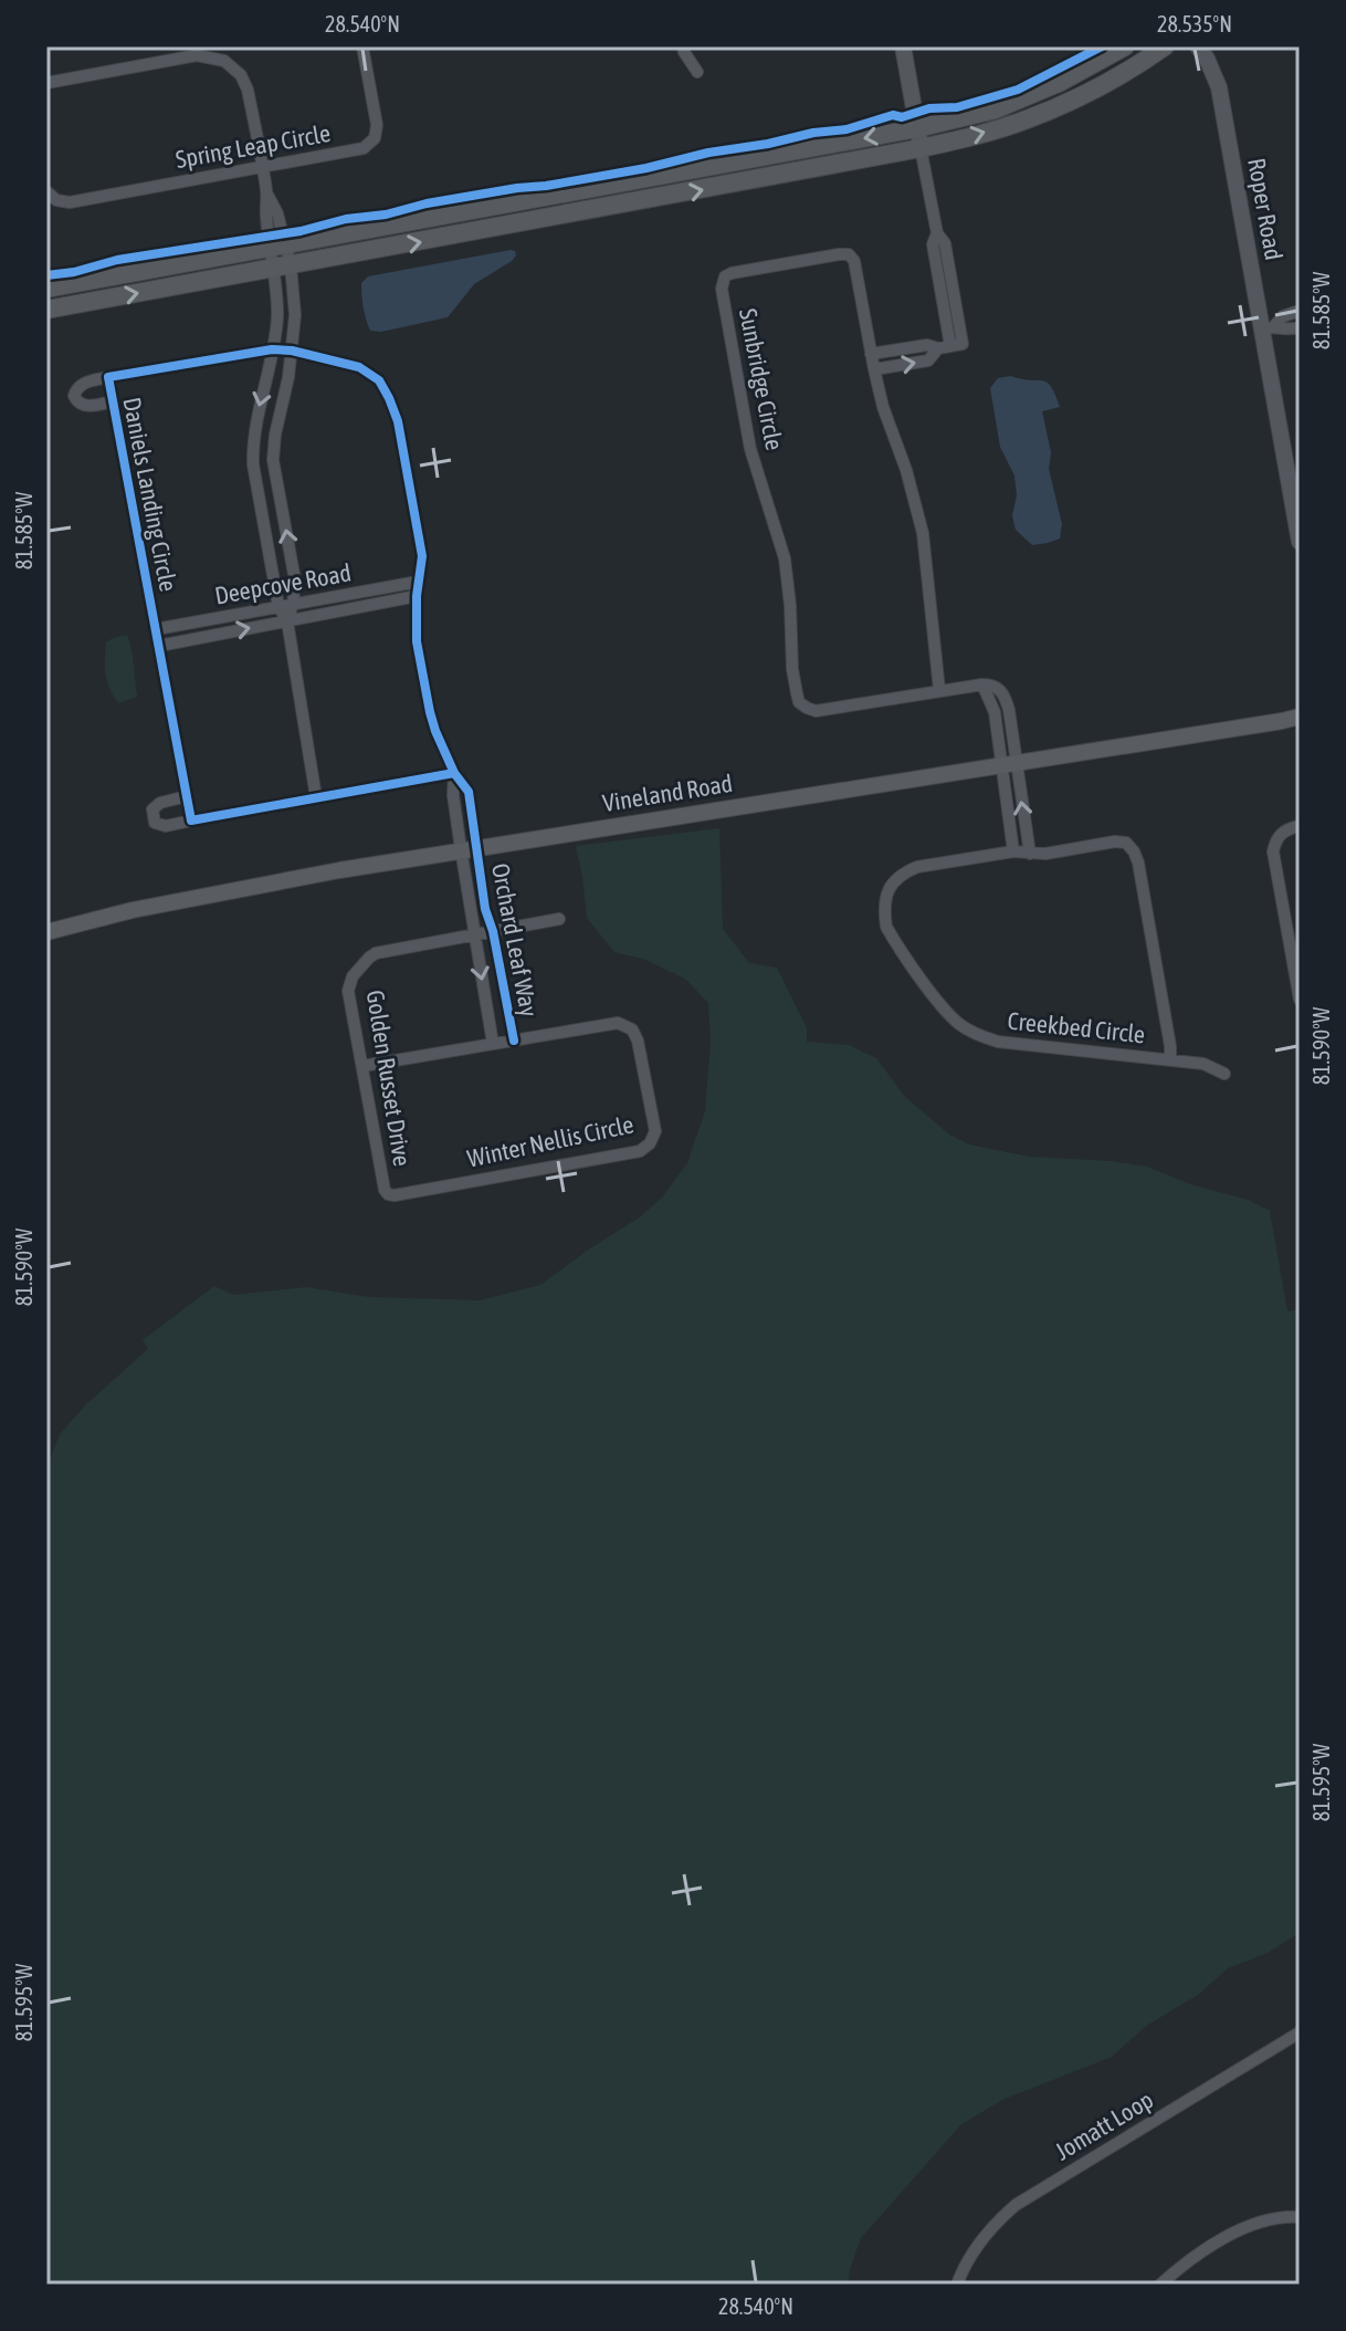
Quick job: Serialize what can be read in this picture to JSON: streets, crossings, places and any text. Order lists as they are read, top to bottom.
{
  "streets": {
    "main road": ["Vineland Road"],
    "street": [
      "Spring Leap Circle",
      "Roper Road",
      "Sunbridge Circle",
      "Daniels Landing Circle",
      "Deepcove Road",
      "Orchard Leaf Way",
      "Creekbed Circle",
      "Golden Russet Drive",
      "Winter Nellis Circle",
      "Jomatt Loop"
    ]
  },
  "crossings": [
    ["Daniels Landing Circle", "Deepcove Road"],
    ["Daniels Landing Circle", "Vineland Road"],
    ["Daniels Landing Circle", "Orchard Leaf Way"],
    ["Vineland Road", "Orchard Leaf Way"],
    ["Orchard Leaf Way", "Golden Russet Drive"],
    ["Orchard Leaf Way", "Winter Nellis Circle"],
    ["Golden Russet Drive", "Winter Nellis Circle"]
  ],
  "coordinates": [
    "28.540°N",
    "28.535°N",
    "81.585°W",
    "81.590°W",
    "81.595°W"
  ]
}
